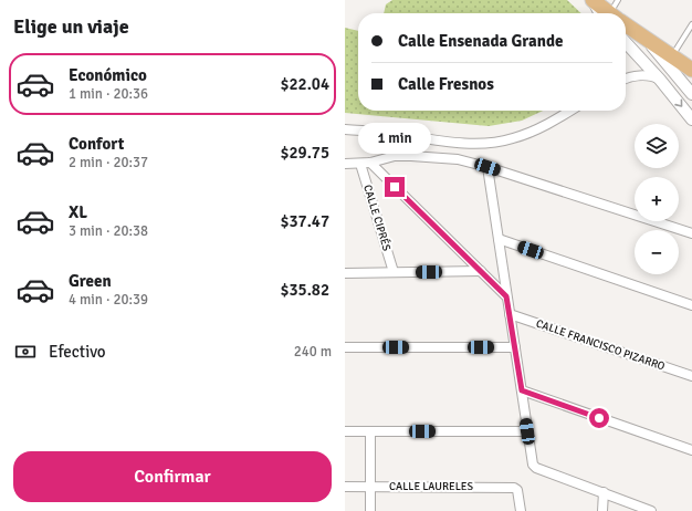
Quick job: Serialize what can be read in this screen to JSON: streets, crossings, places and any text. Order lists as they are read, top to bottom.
{
  "streets": {
    "street": ["CALLE CIPRÉS", "CALLE FRANCISCO PIZARRO", "CALLE LAURELES"]
  },
  "page": {
    "heading": "Elige un viaje",
    "banner": ["Calle Ensenada Grande", "Calle Fresnos"],
    "list": [
      {
        "name": "Económico",
        "note": "1 min · 20:36",
        "value": "$22.04"
      },
      {
        "name": "Confort",
        "note": "2 min · 20:37",
        "value": "$29.75"
      },
      {
        "name": "XL",
        "note": "3 min · 20:38",
        "value": "$37.47"
      },
      {
        "name": "Green",
        "note": "4 min · 20:39",
        "value": "$35.82"
      }
    ],
    "bubble": "1 min",
    "map_buttons": ["+", "−"],
    "pay": ["Efectivo", "240 m"],
    "buttons": "Confirmar"
  }
}
